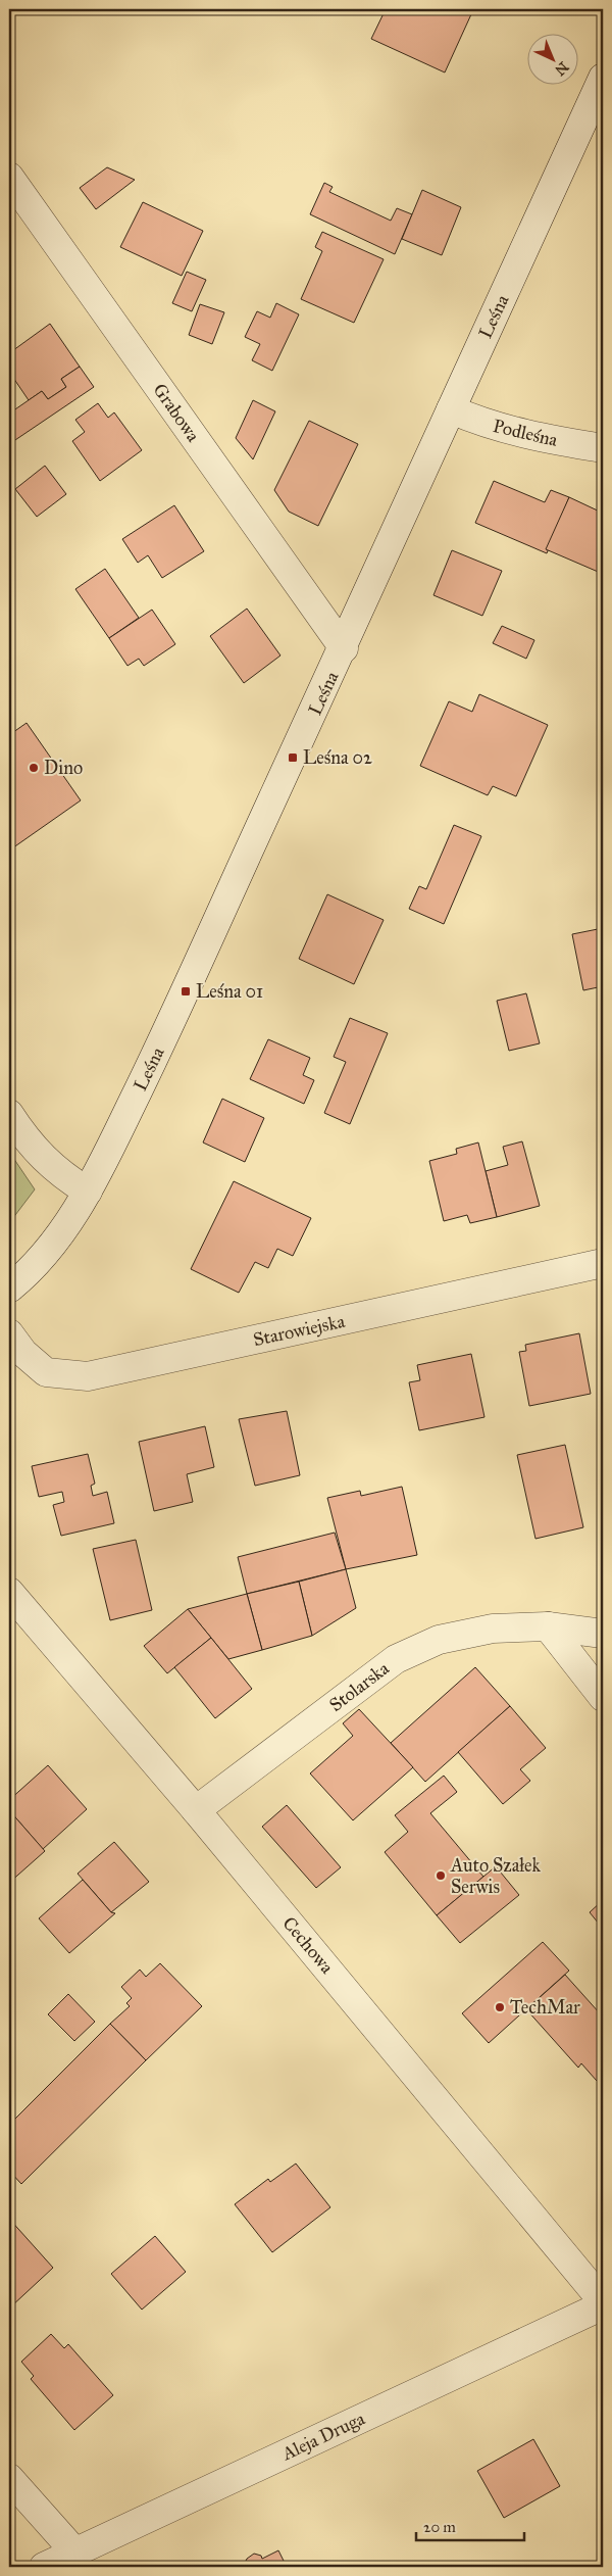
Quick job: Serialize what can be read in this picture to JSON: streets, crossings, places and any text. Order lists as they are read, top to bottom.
{
  "streets": {
    "street": [
      "Leśna",
      "Grabowa",
      "Podleśna",
      "Starowiejska",
      "Stolarska",
      "Cechowa",
      "Aleja Druga"
    ]
  },
  "crossings": [
    ["Leśna", "Grabowa"],
    ["Leśna", "Podleśna"],
    ["Stolarska", "Cechowa"]
  ],
  "places": {
    "transit": ["Leśna 02", "Leśna 01"],
    "other": ["Dino", "Auto Szałek Serwis", "TechMar"]
  },
  "scale_bar": "20 m",
  "north": "bottom right"
}
